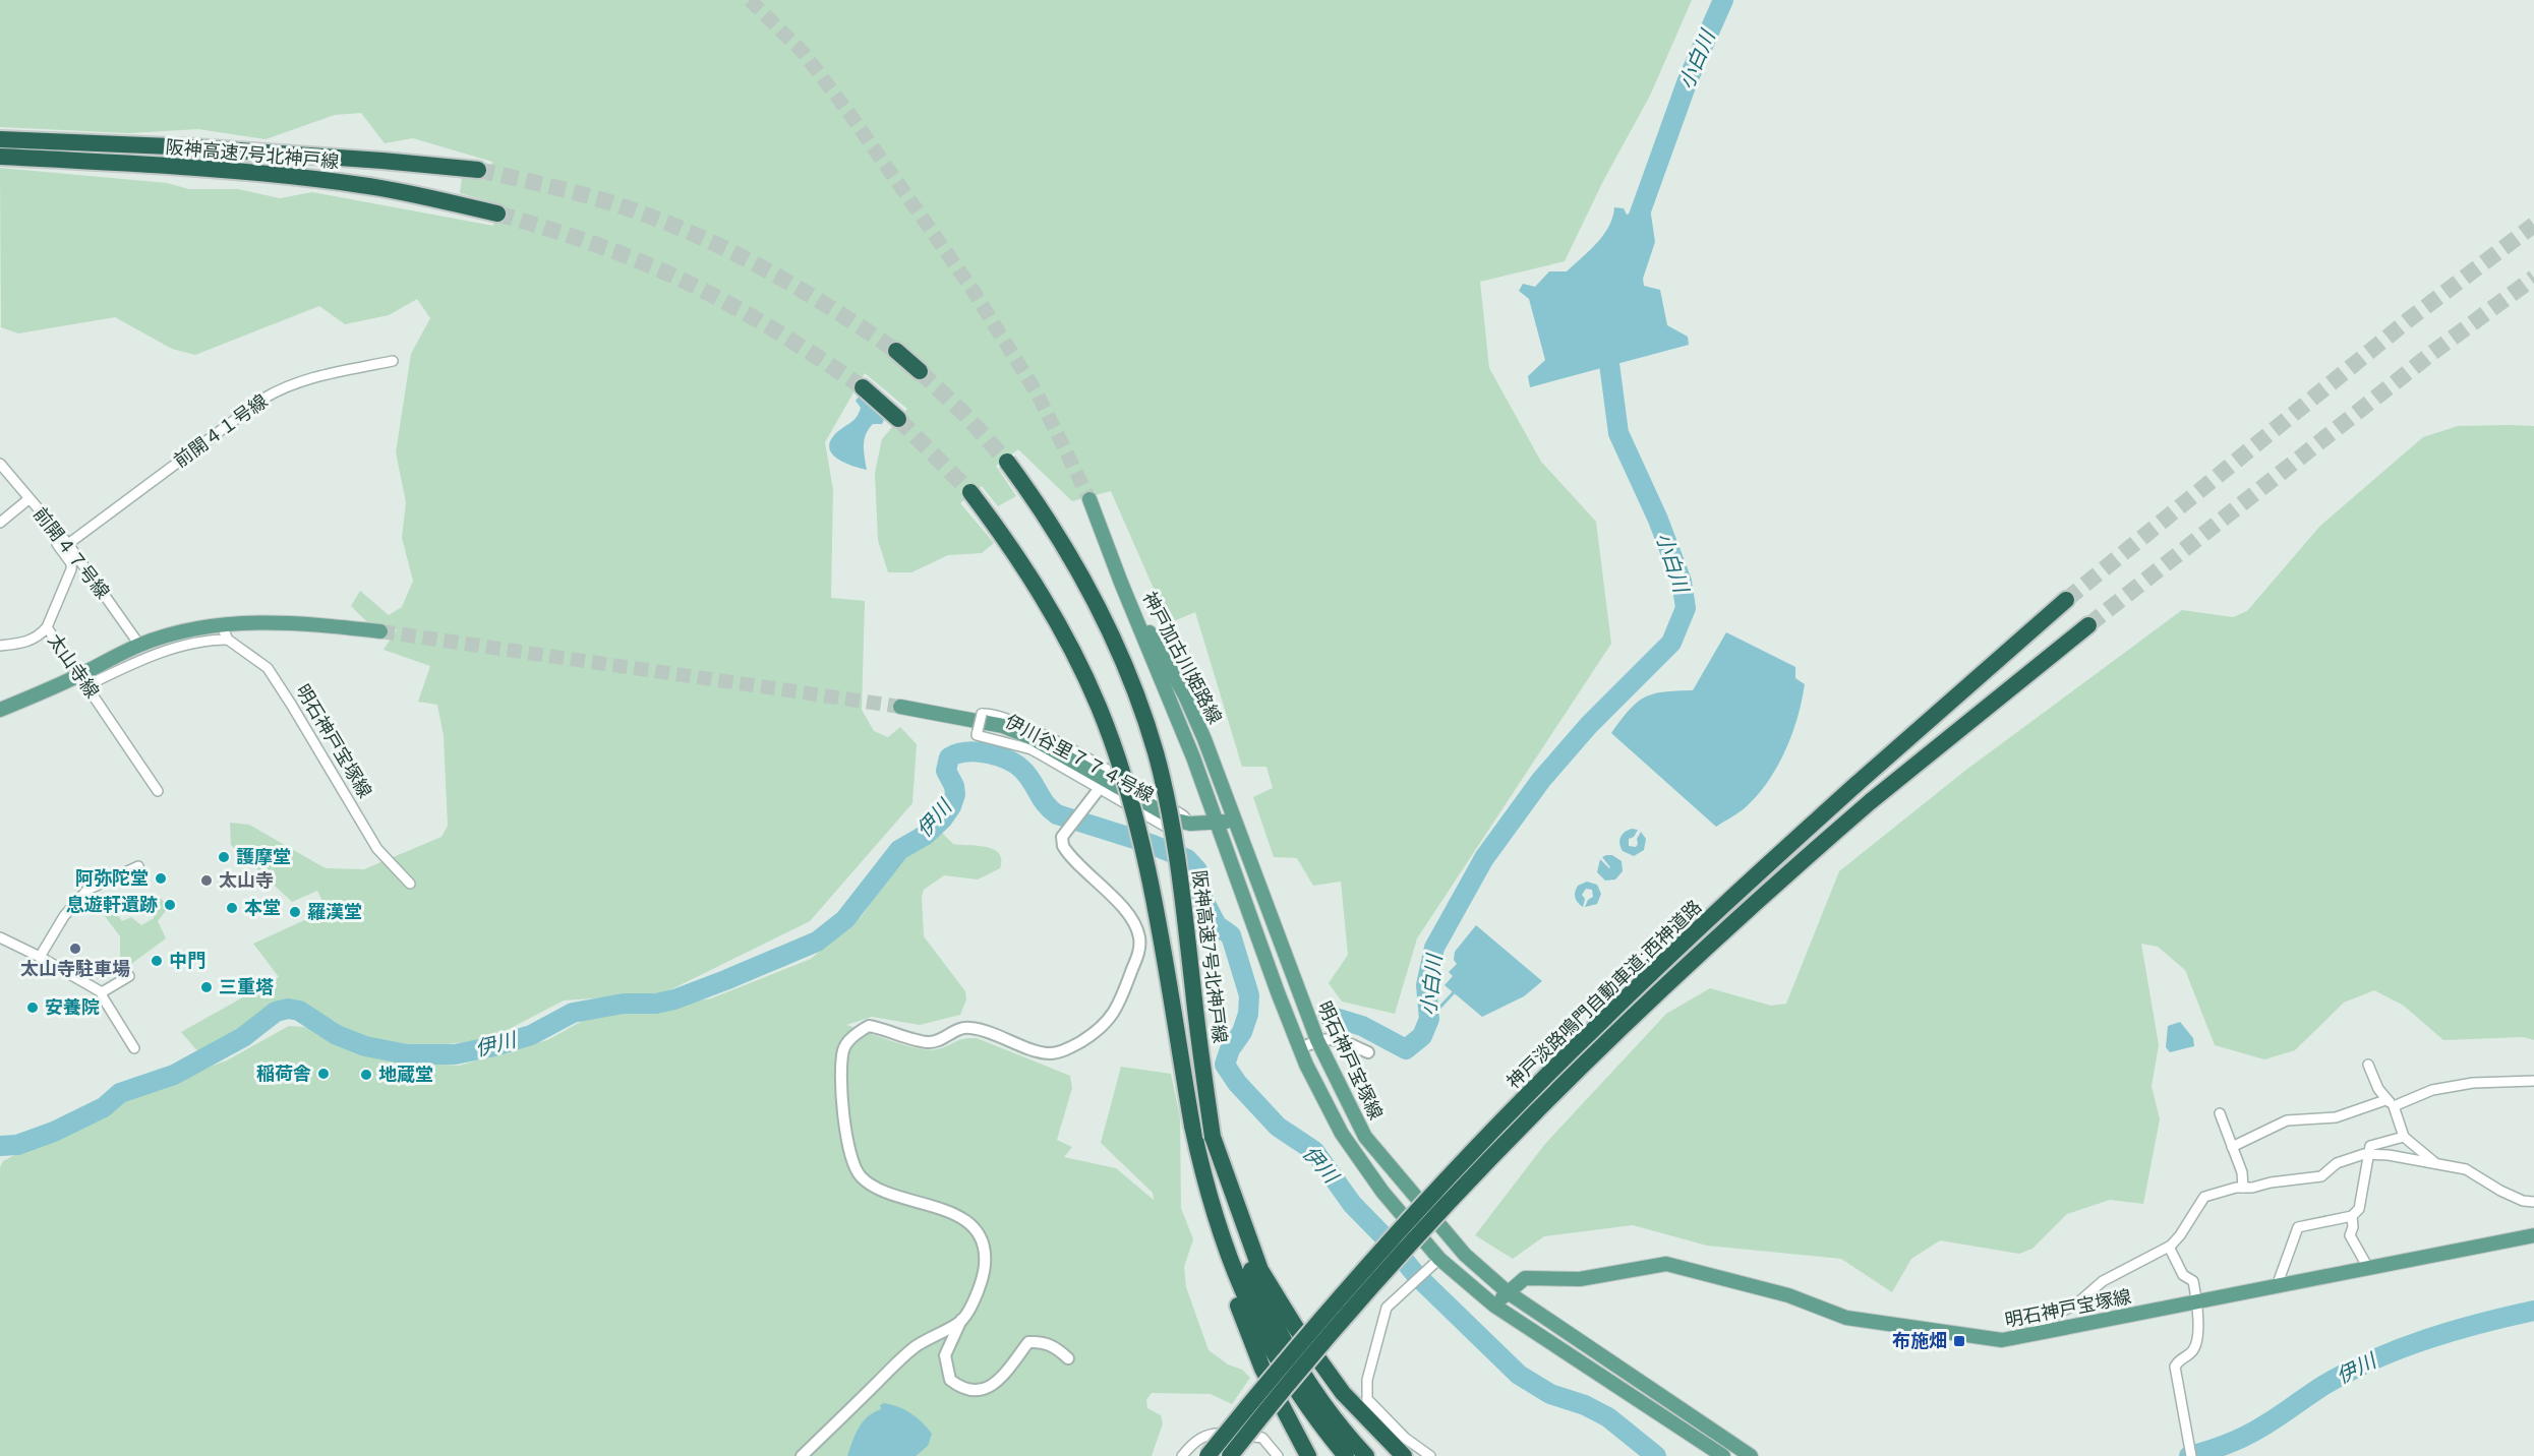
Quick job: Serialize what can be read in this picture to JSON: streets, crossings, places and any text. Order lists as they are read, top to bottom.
{
  "streets": {
    "highway": ["阪神高速7号北神戸線", "神戸淡路鳴門自動車道;西神道路"],
    "main road": ["神戸加古川姫路線", "明石神戸宝塚線"],
    "street": [
      "前開４１号線",
      "前開４７号線",
      "太山寺線",
      "伊川谷里７７４号線"
    ]
  },
  "crossings": [
    ["前開４１号線", "前開４７号線"],
    ["前開４７号線", "太山寺線"],
    ["神戸加古川姫路線", "明石神戸宝塚線"]
  ],
  "water": ["小白川", "伊川"],
  "places": {
    "other": [
      "護摩堂",
      "阿弥陀堂",
      "太山寺",
      "息遊軒遺跡",
      "本堂",
      "羅漢堂",
      "太山寺駐車場",
      "中門",
      "三重塔",
      "安養院",
      "稲荷舎",
      "地蔵堂"
    ],
    "transit": ["布施畑"]
  }
}
